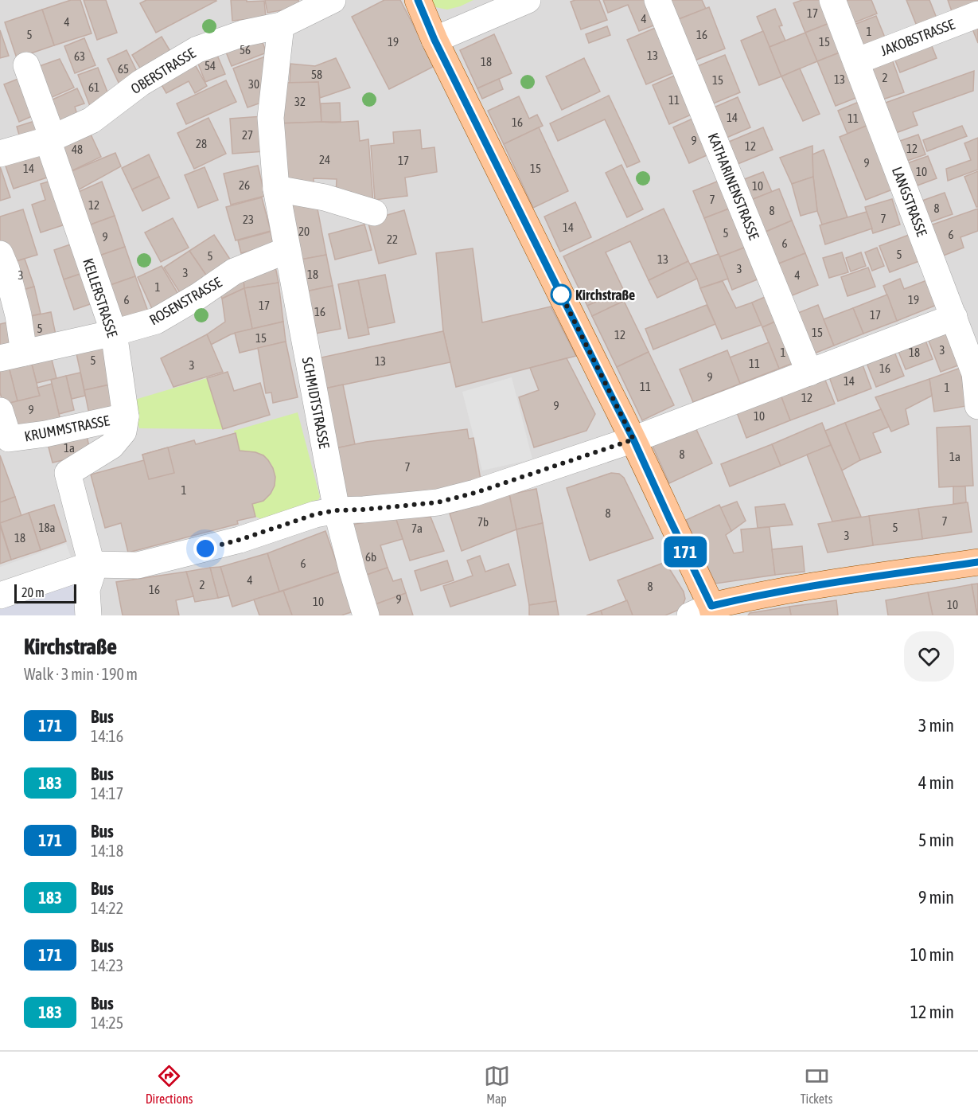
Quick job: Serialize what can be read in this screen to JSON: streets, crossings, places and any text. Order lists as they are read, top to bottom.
{
  "streets": {
    "street": [
      "JAKOBSTRASSE",
      "OBERSTRASSE",
      "KATHARINENSTRASSE",
      "LANGSTRASSE",
      "KELLERSTRASSE",
      "ROSENSTRASSE",
      "SCHMIDTSTRASSE",
      "KRUMMSTRASSE"
    ]
  },
  "crossings": [
    ["JAKOBSTRASSE", "LANGSTRASSE"],
    ["OBERSTRASSE", "KELLERSTRASSE"],
    ["OBERSTRASSE", "SCHMIDTSTRASSE"],
    ["KELLERSTRASSE", "ROSENSTRASSE"],
    ["KELLERSTRASSE", "KRUMMSTRASSE"],
    ["ROSENSTRASSE", "SCHMIDTSTRASSE"]
  ],
  "places": ["Kirchstraße"],
  "lines": ["bus line 171"],
  "house_numbers": [
    "17",
    "4",
    "4",
    "1",
    "5",
    "16",
    "19",
    "15",
    "56",
    "13",
    "63",
    "18",
    "54",
    "65",
    "58",
    "2",
    "13",
    "15",
    "30",
    "61",
    "11",
    "32",
    "14",
    "11",
    "16",
    "27",
    "9",
    "28",
    "12",
    "12",
    "48",
    "24",
    "17",
    "9",
    "14",
    "15",
    "10",
    "26",
    "10",
    "7",
    "12",
    "8",
    "8",
    "7",
    "23",
    "14",
    "20",
    "5",
    "6",
    "9",
    "22",
    "6",
    "5",
    "5",
    "13",
    "3",
    "3",
    "18",
    "3",
    "4",
    "1",
    "6",
    "19",
    "17",
    "16",
    "17",
    "5",
    "15",
    "12",
    "15",
    "3",
    "1",
    "18",
    "5",
    "13",
    "11",
    "3",
    "16",
    "9",
    "14",
    "11",
    "1",
    "12",
    "9",
    "9",
    "10",
    "1a",
    "8",
    "1a",
    "7",
    "1",
    "8",
    "7",
    "7b",
    "18a",
    "5",
    "7a",
    "3",
    "18",
    "6b",
    "6",
    "4",
    "2",
    "8",
    "16",
    "9",
    "10",
    "10"
  ],
  "scale_bar": "20 m",
  "page": {
    "on_map": "171",
    "scale": "20 m",
    "heading": ["Kirchstraße", "Walk · 3 min · 190 m"],
    "list": [
      {
        "mark": "171",
        "name": "Bus",
        "note": "14:16",
        "value": "3 min"
      },
      {
        "mark": "183",
        "name": "Bus",
        "note": "14:17",
        "value": "4 min"
      },
      {
        "mark": "171",
        "name": "Bus",
        "note": "14:18",
        "value": "5 min"
      },
      {
        "mark": "183",
        "name": "Bus",
        "note": "14:22",
        "value": "9 min"
      },
      {
        "mark": "171",
        "name": "Bus",
        "note": "14:23",
        "value": "10 min"
      },
      {
        "mark": "183",
        "name": "Bus",
        "note": "14:25",
        "value": "12 min"
      }
    ],
    "tabs": ["Directions", "Map", "Tickets"]
  }
}
